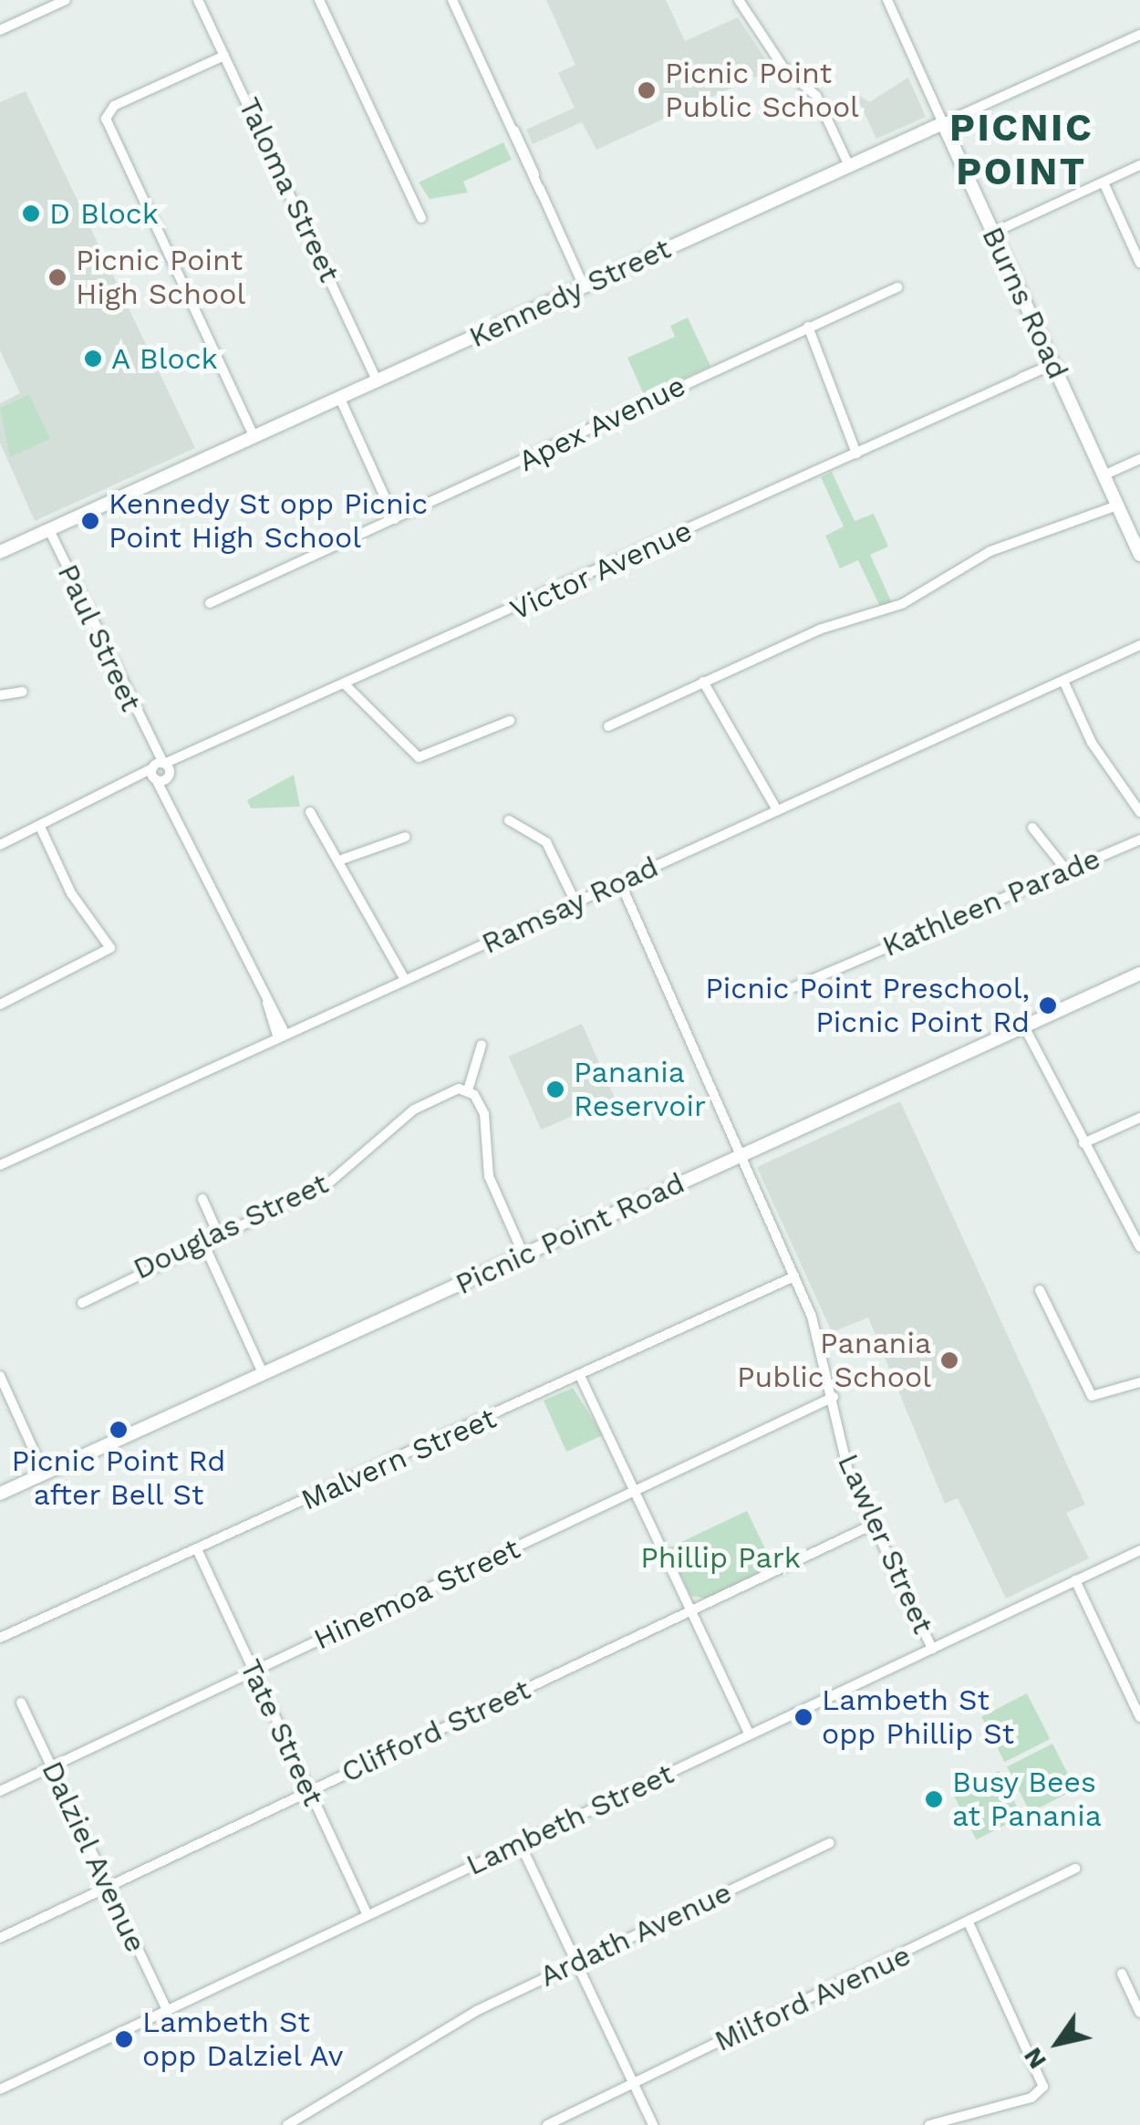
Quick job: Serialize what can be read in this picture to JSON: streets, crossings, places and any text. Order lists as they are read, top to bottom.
{
  "streets": {
    "street": [
      "Taloma Street",
      "Kennedy Street",
      "Burns Road",
      "Apex Avenue",
      "Victor Avenue",
      "Paul Street",
      "Kathleen Parade",
      "Ramsay Road",
      "Douglas Street",
      "Picnic Point Road",
      "Malvern Street",
      "Lawler Street",
      "Hinemoa Street",
      "Clifford Street",
      "Tate Street",
      "Lambeth Street",
      "Dalziel Avenue",
      "Ardath Avenue",
      "Milford Avenue"
    ]
  },
  "crossings": [
    ["Taloma Street", "Kennedy Street"],
    ["Kennedy Street", "Burns Road"],
    ["Kennedy Street", "Paul Street"],
    ["Burns Road", "Victor Avenue"],
    ["Victor Avenue", "Paul Street"],
    ["Ramsay Road", "Lawler Street"],
    ["Picnic Point Road", "Lawler Street"],
    ["Malvern Street", "Lawler Street"],
    ["Malvern Street", "Tate Street"],
    ["Lawler Street", "Hinemoa Street"],
    ["Lawler Street", "Clifford Street"],
    ["Lawler Street", "Lambeth Street"],
    ["Hinemoa Street", "Tate Street"],
    ["Hinemoa Street", "Dalziel Avenue"],
    ["Clifford Street", "Tate Street"],
    ["Clifford Street", "Dalziel Avenue"],
    ["Tate Street", "Lambeth Street"],
    ["Lambeth Street", "Dalziel Avenue"]
  ],
  "districts": ["PICNIC POINT"],
  "parks": ["Phillip Park"],
  "places": [
    "Picnic Point Public School",
    "D Block",
    "Picnic Point High School",
    "A Block",
    "Kennedy St opp Picnic Point High School",
    "Picnic Point Preschool, Picnic Point Rd",
    "Panania Reservoir",
    "Panania Public School",
    "Picnic Point Rd after Bell St",
    "Lambeth St opp Phillip St",
    "Busy Bees at Panania",
    "Lambeth St opp Dalziel Av"
  ],
  "north": "bottom left"
}
